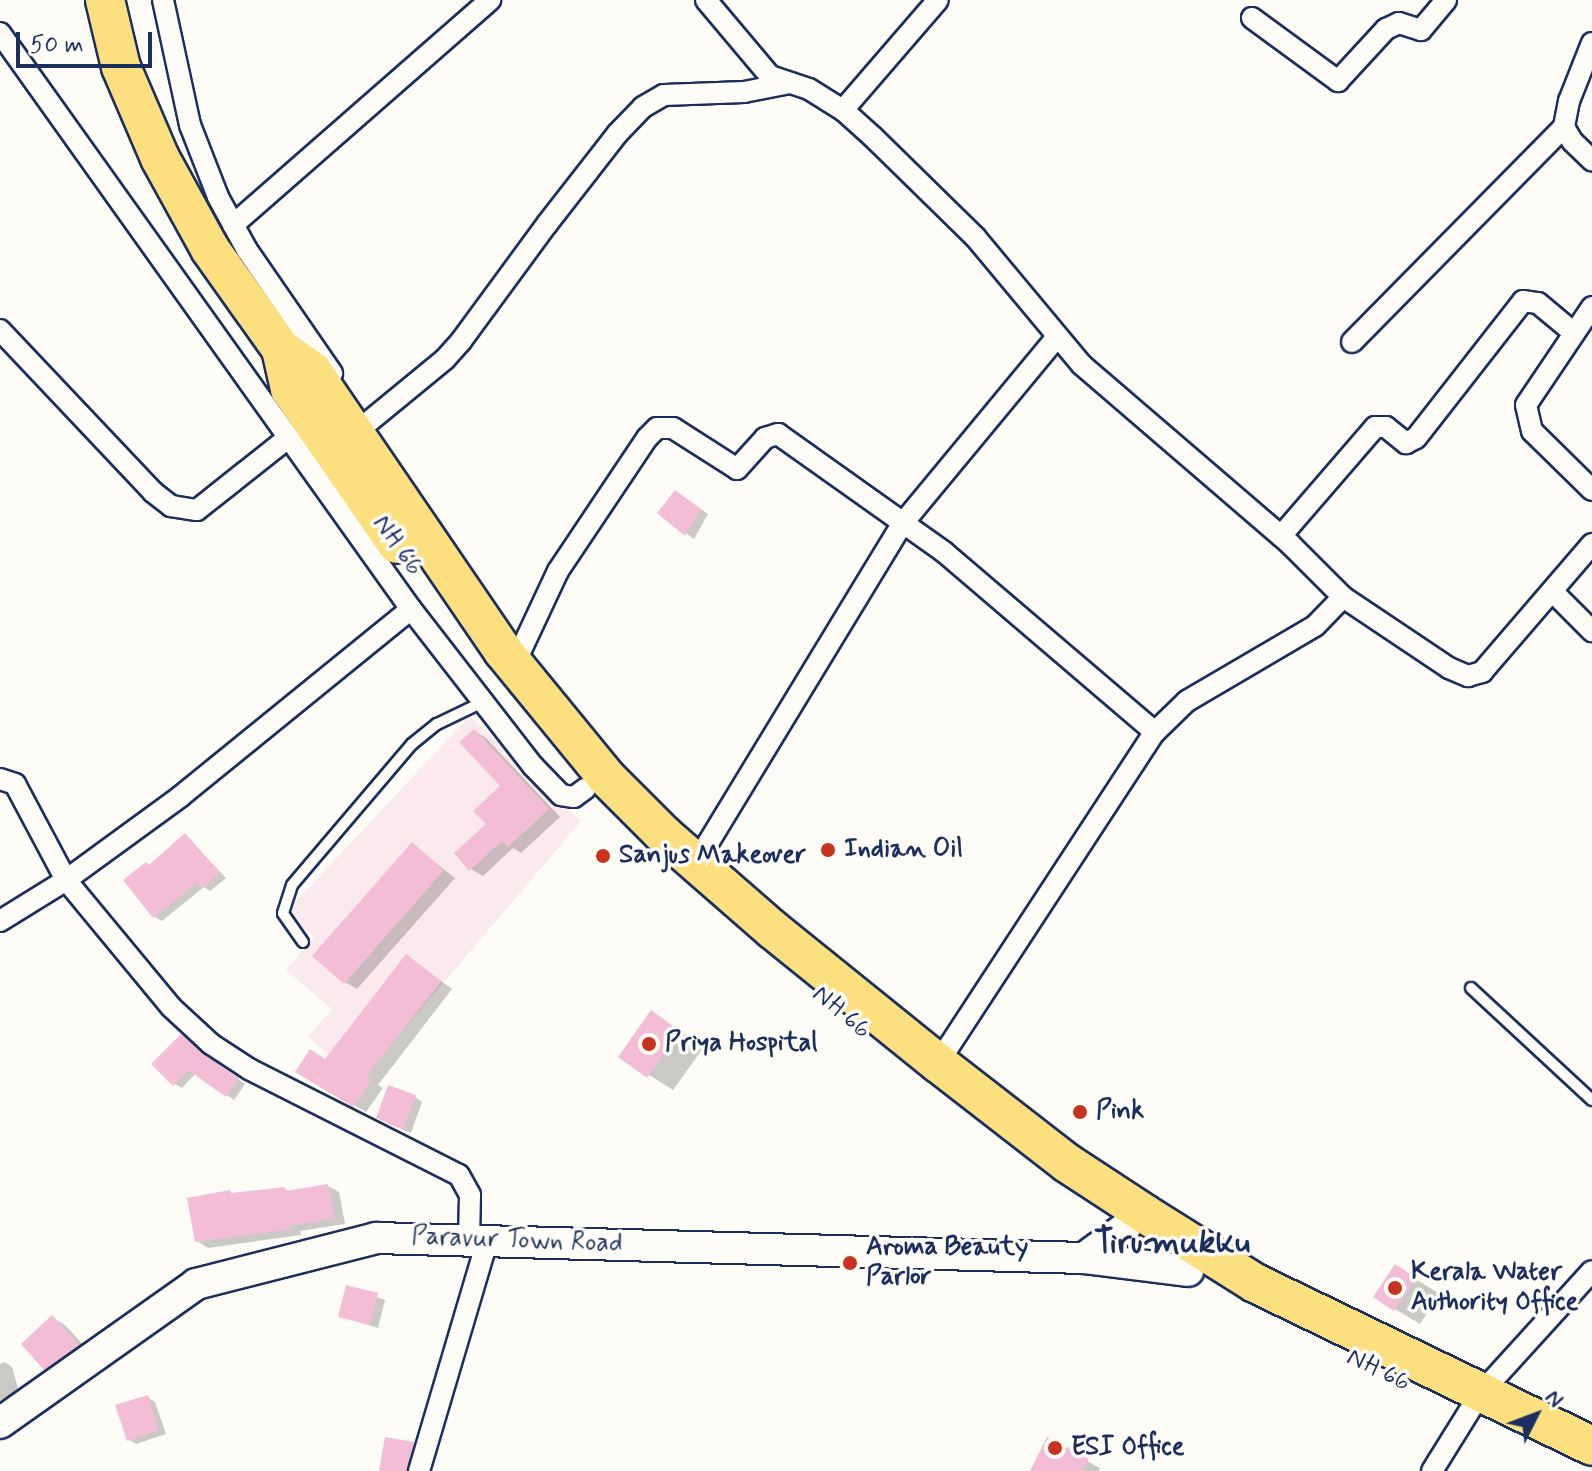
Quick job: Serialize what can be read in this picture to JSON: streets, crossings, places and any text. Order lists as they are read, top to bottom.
{
  "streets": {
    "highway": ["NH 66"],
    "main road": ["Paravur Town Road"]
  },
  "crossings": [
    ["NH 66", "Paravur Town Road"]
  ],
  "districts": ["Tirumukku"],
  "places": [
    "Indian Oil",
    "Sanjus Makeover",
    "Priya Hospital",
    "Pink",
    "Aroma Beauty Parlor",
    "Kerala Water Authority Office",
    "ESI Office"
  ],
  "scale_bar": "50 m",
  "north": "top right"
}
